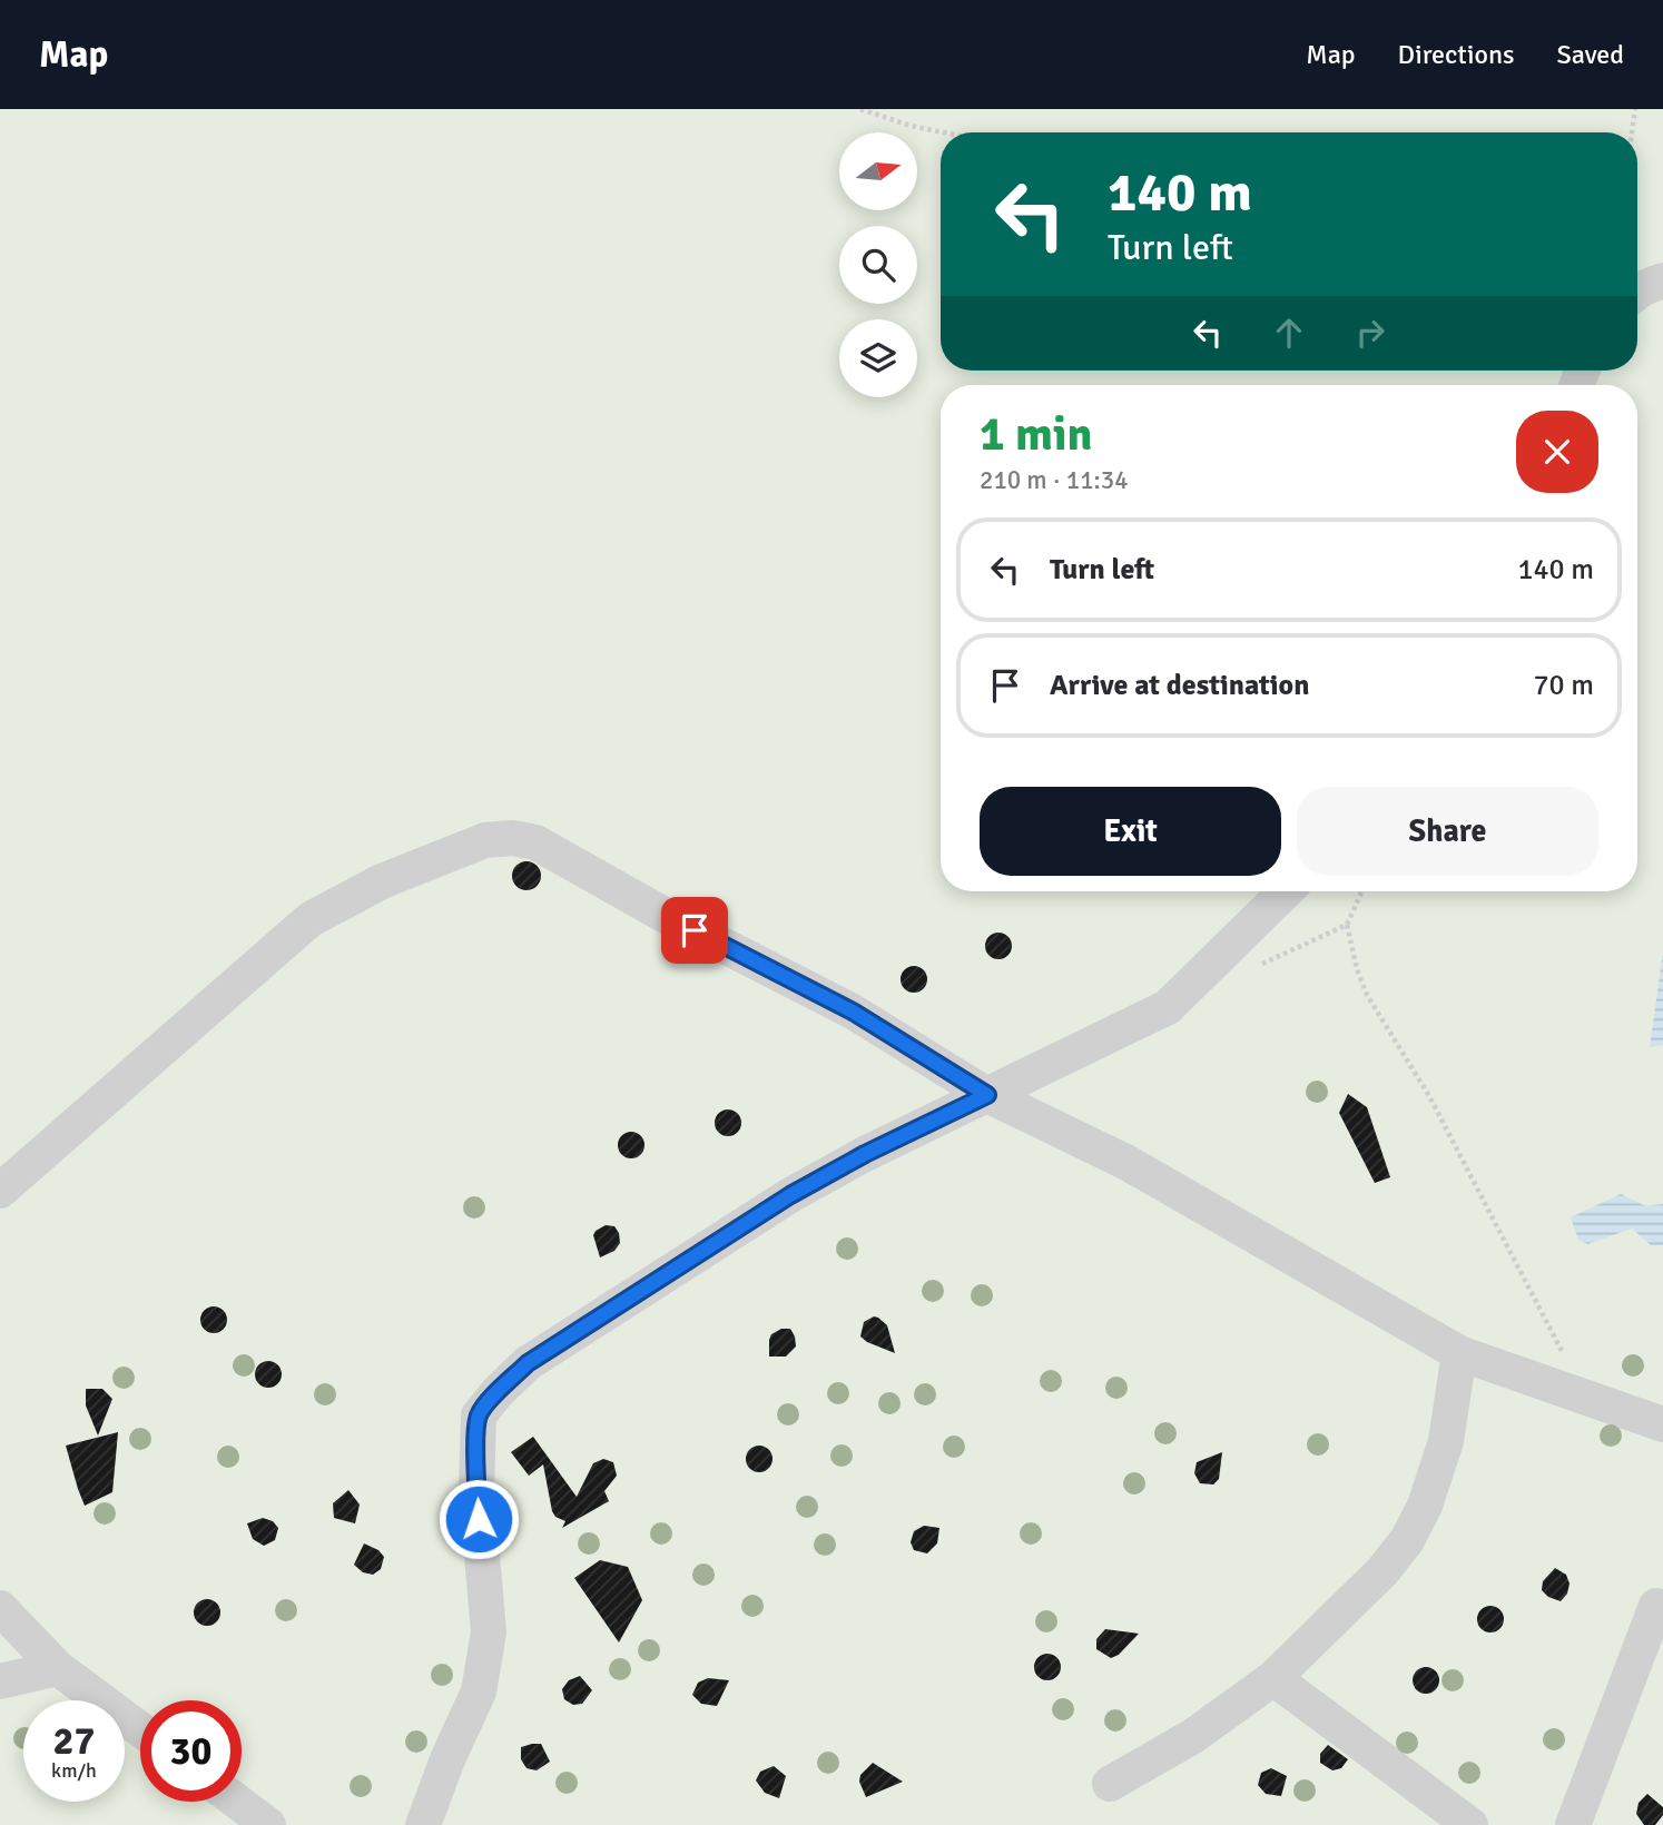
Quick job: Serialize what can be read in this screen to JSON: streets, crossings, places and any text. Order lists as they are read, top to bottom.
{
  "north": "right",
  "page": {
    "header": "Map",
    "nav": ["Map", "Directions", "Saved"],
    "turn": ["140 m", "Turn left"],
    "heading": ["1 min", "210 m · 11:34"],
    "list": [
      {
        "name": "Turn left",
        "value": "140 m"
      },
      {
        "name": "Arrive at destination",
        "value": "70 m"
      }
    ],
    "buttons": ["Exit", "Share"],
    "speed": "27 km/h",
    "limit": "30"
  }
}
